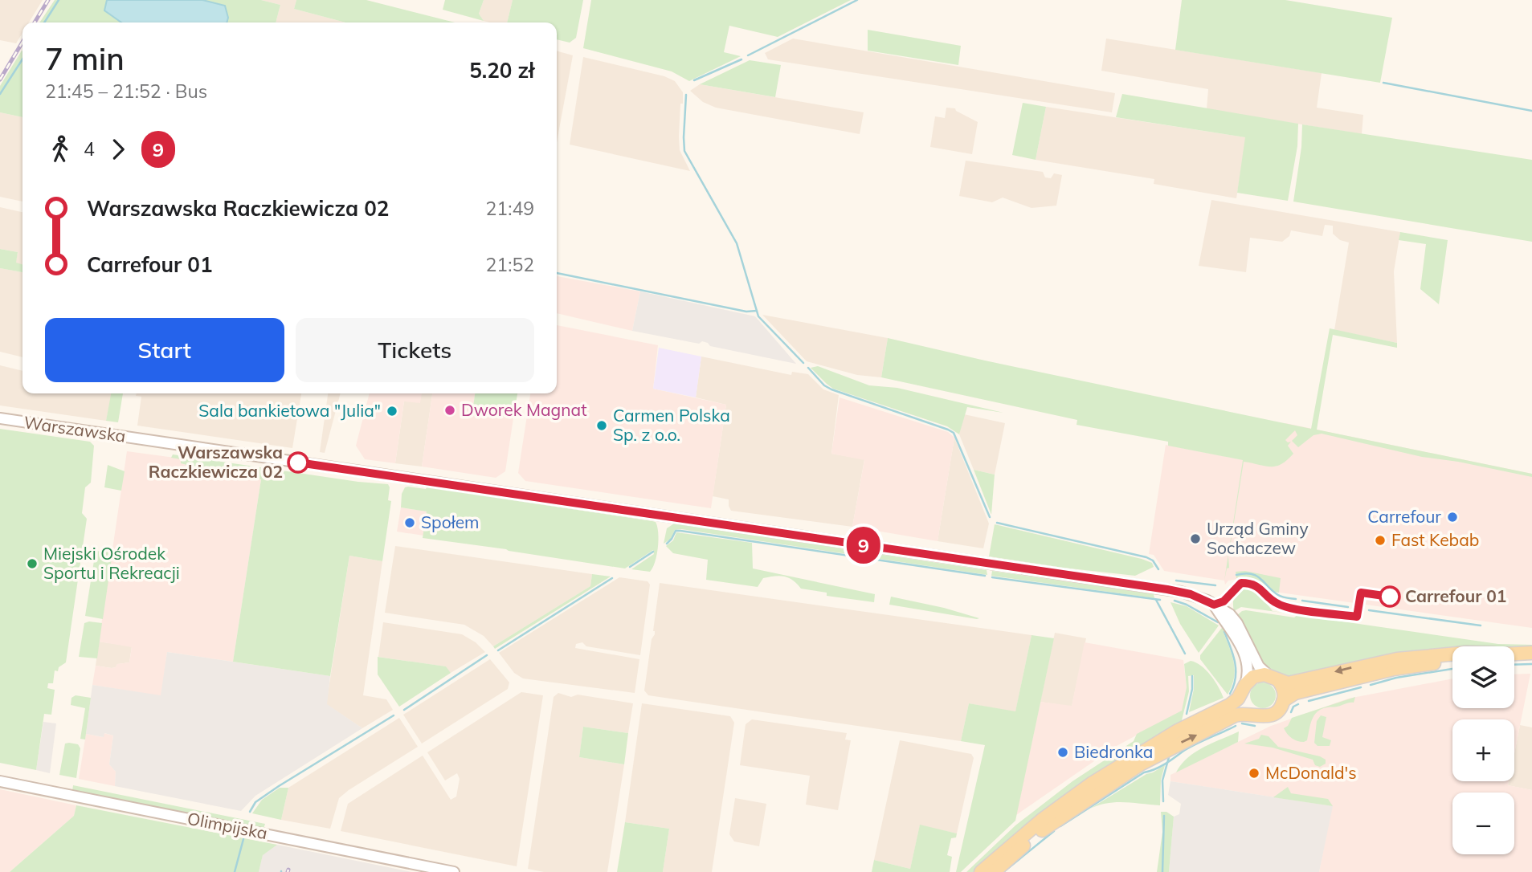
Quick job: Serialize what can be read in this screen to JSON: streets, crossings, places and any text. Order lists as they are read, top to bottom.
{
  "streets": {
    "street": ["Warszawska", "Olimpijska"]
  },
  "places": [
    "Dworek Magnat",
    "Sala bankietowa \"Julia\"",
    "Carmen Polska Sp. z o.o.",
    "Warszawska Raczkiewicza 02",
    "Carrefour",
    "Społem",
    "Urząd Gminy Sochaczew",
    "Fast Kebab",
    "Miejski Ośrodek Sportu i Rekreacji",
    "Carrefour 01",
    "Biedronka",
    "McDonald's"
  ],
  "lines": ["bus line 9"],
  "page": {
    "on_map": "9",
    "heading": ["7 min", "21:45 – 21:52 · Bus", "5.20 zł"],
    "legs": ["4", "9"],
    "list": [
      {
        "name": "Warszawska Raczkiewicza 02",
        "value": "21:49"
      },
      {
        "name": "Carrefour 01",
        "value": "21:52"
      }
    ],
    "buttons": ["Start", "Tickets"],
    "map_buttons": ["+", "−"]
  }
}
